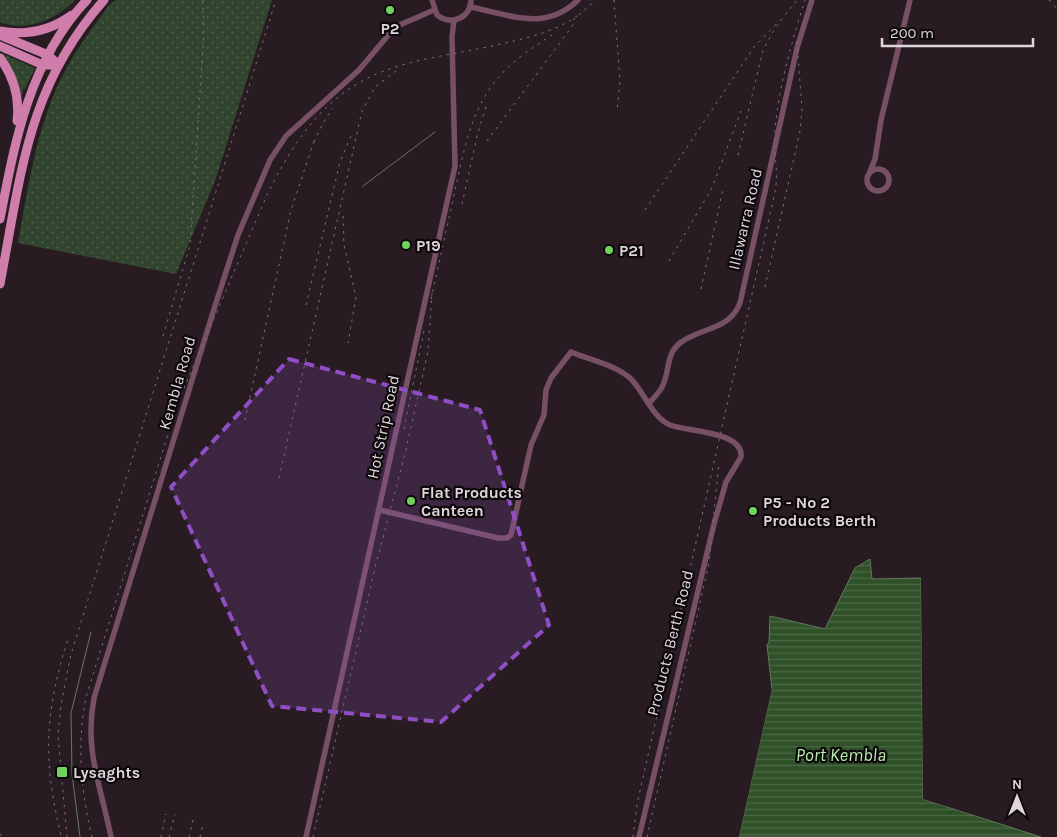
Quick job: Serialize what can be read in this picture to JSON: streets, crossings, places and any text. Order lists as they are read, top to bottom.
{
  "streets": {
    "street": [
      "Illawarra Road",
      "Kembla Road",
      "Hot Strip Road",
      "Products Berth Road"
    ]
  },
  "crossings": [
    ["Illawarra Road", "Products Berth Road"]
  ],
  "water": ["Port Kembla"],
  "places": {
    "other": [
      "P2",
      "P19",
      "P21",
      "Flat Products Canteen",
      "P5 - No 2 Products Berth"
    ],
    "transit": ["Lysaghts"]
  },
  "scale_bar": "200 m",
  "north": "top"
}
